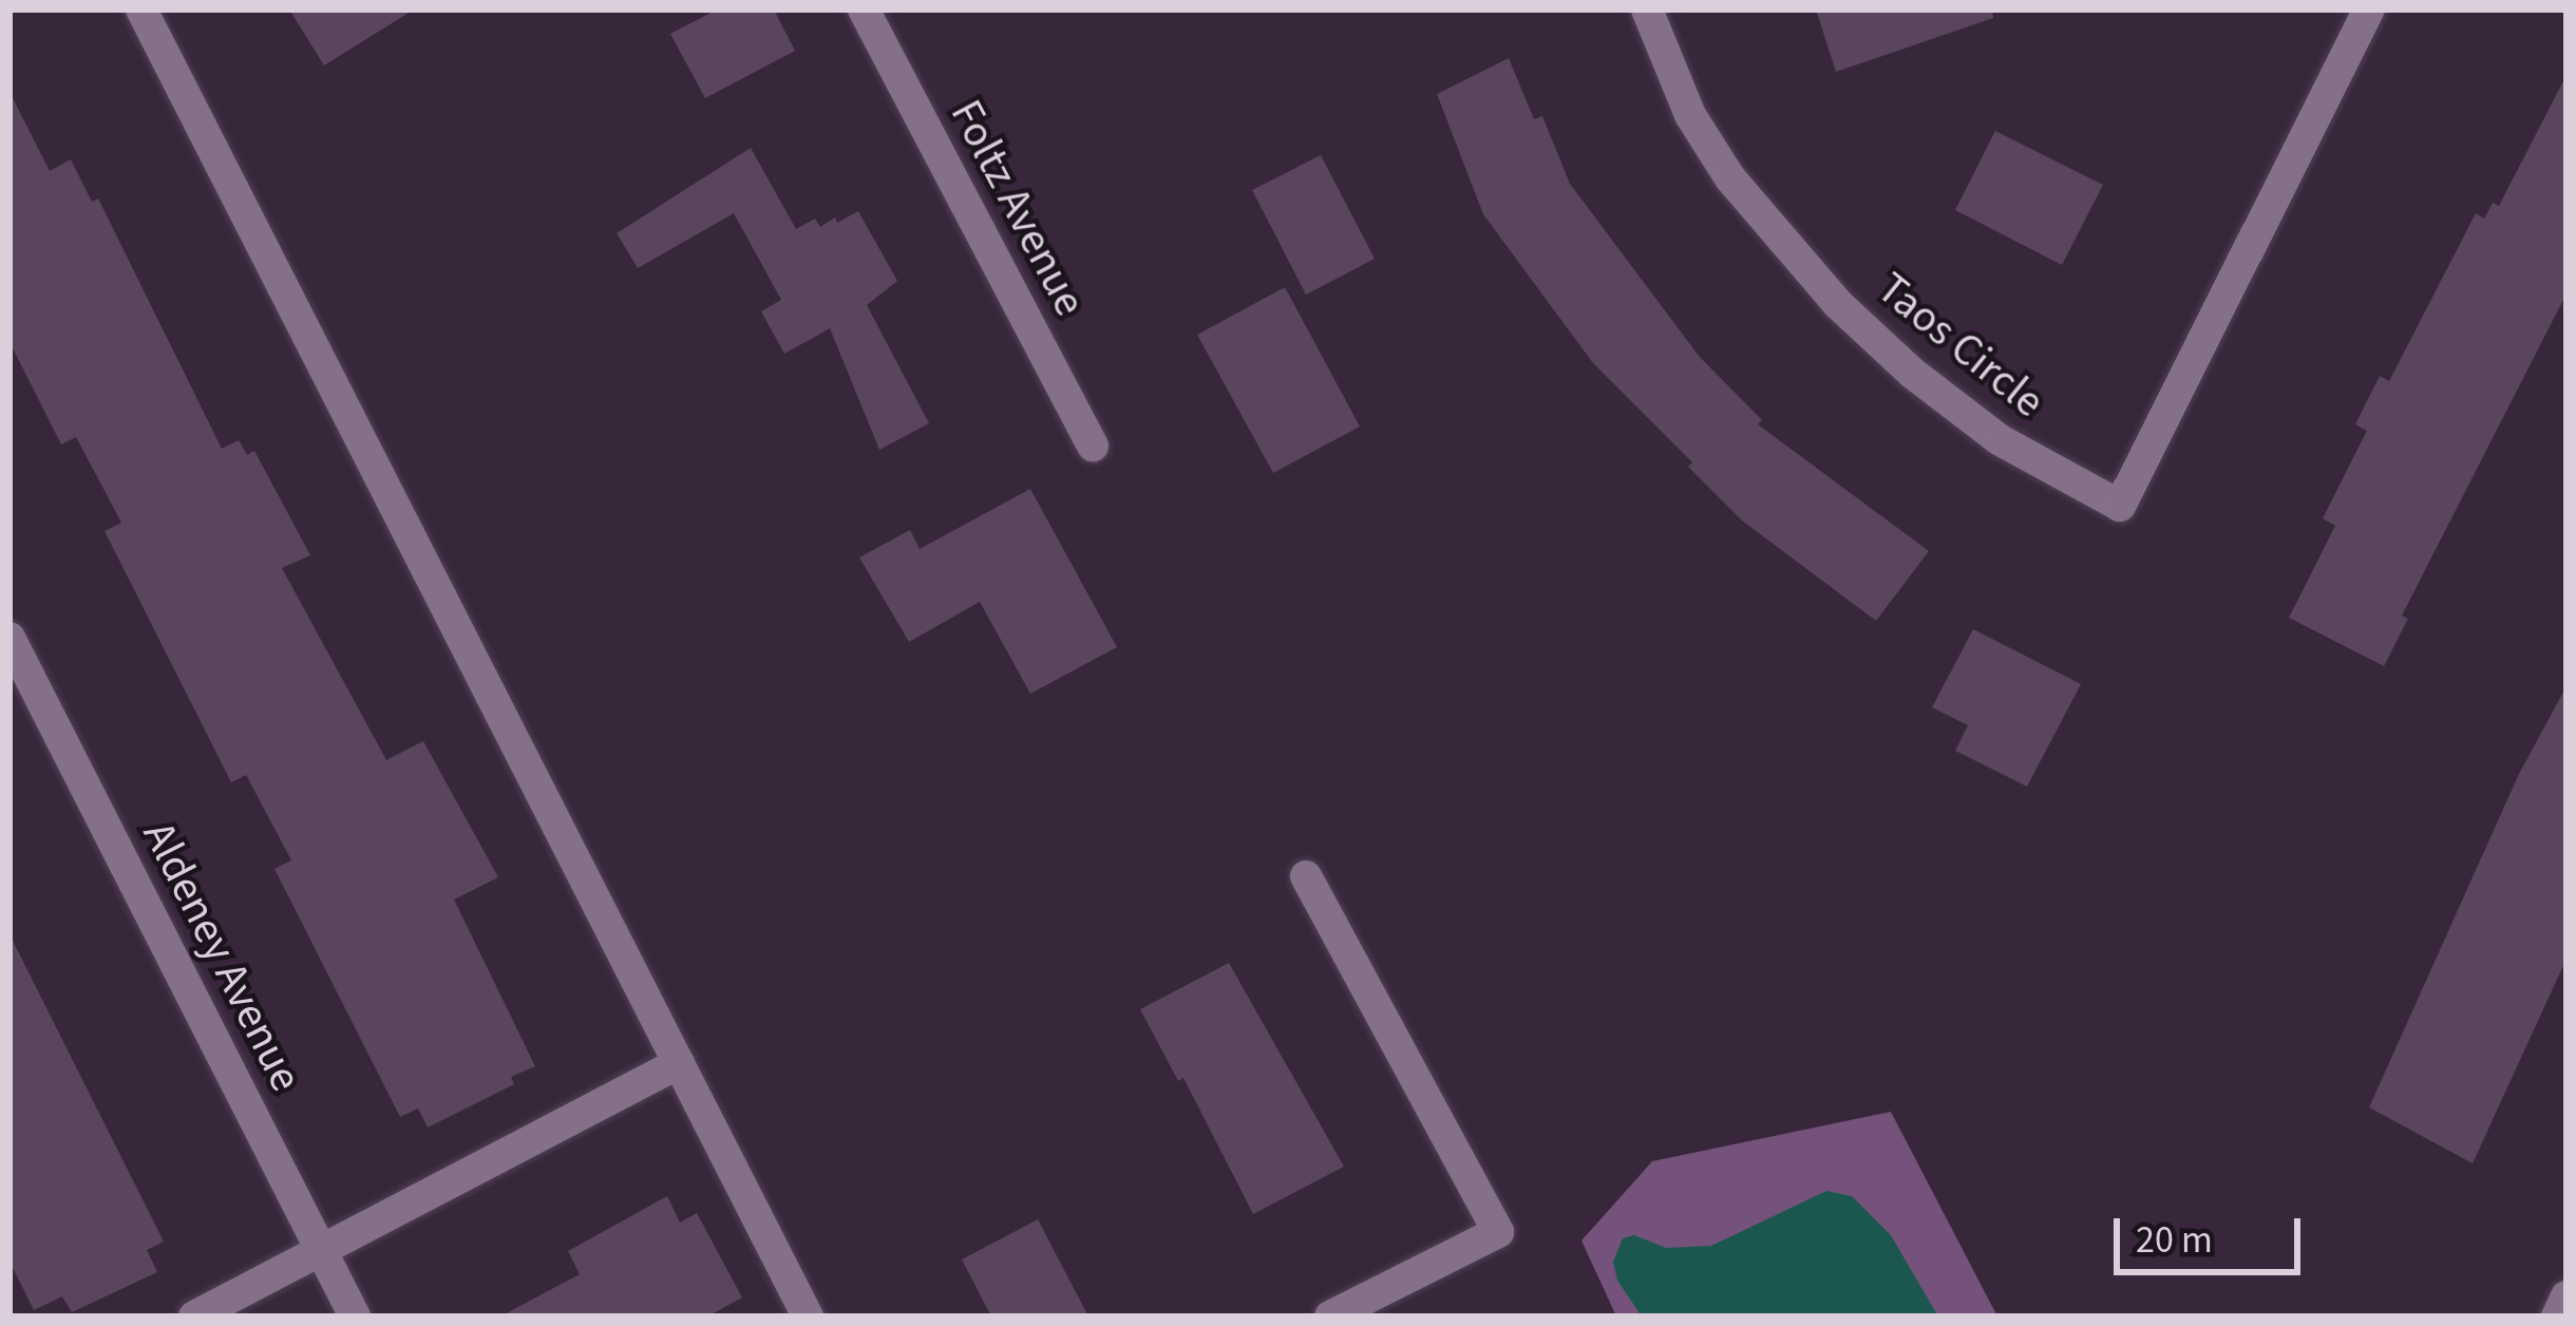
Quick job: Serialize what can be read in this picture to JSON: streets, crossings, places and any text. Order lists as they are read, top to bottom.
{
  "streets": {
    "street": ["Foltz Avenue", "Taos Circle", "Aldeney Avenue"]
  },
  "scale_bar": "20 m"
}
